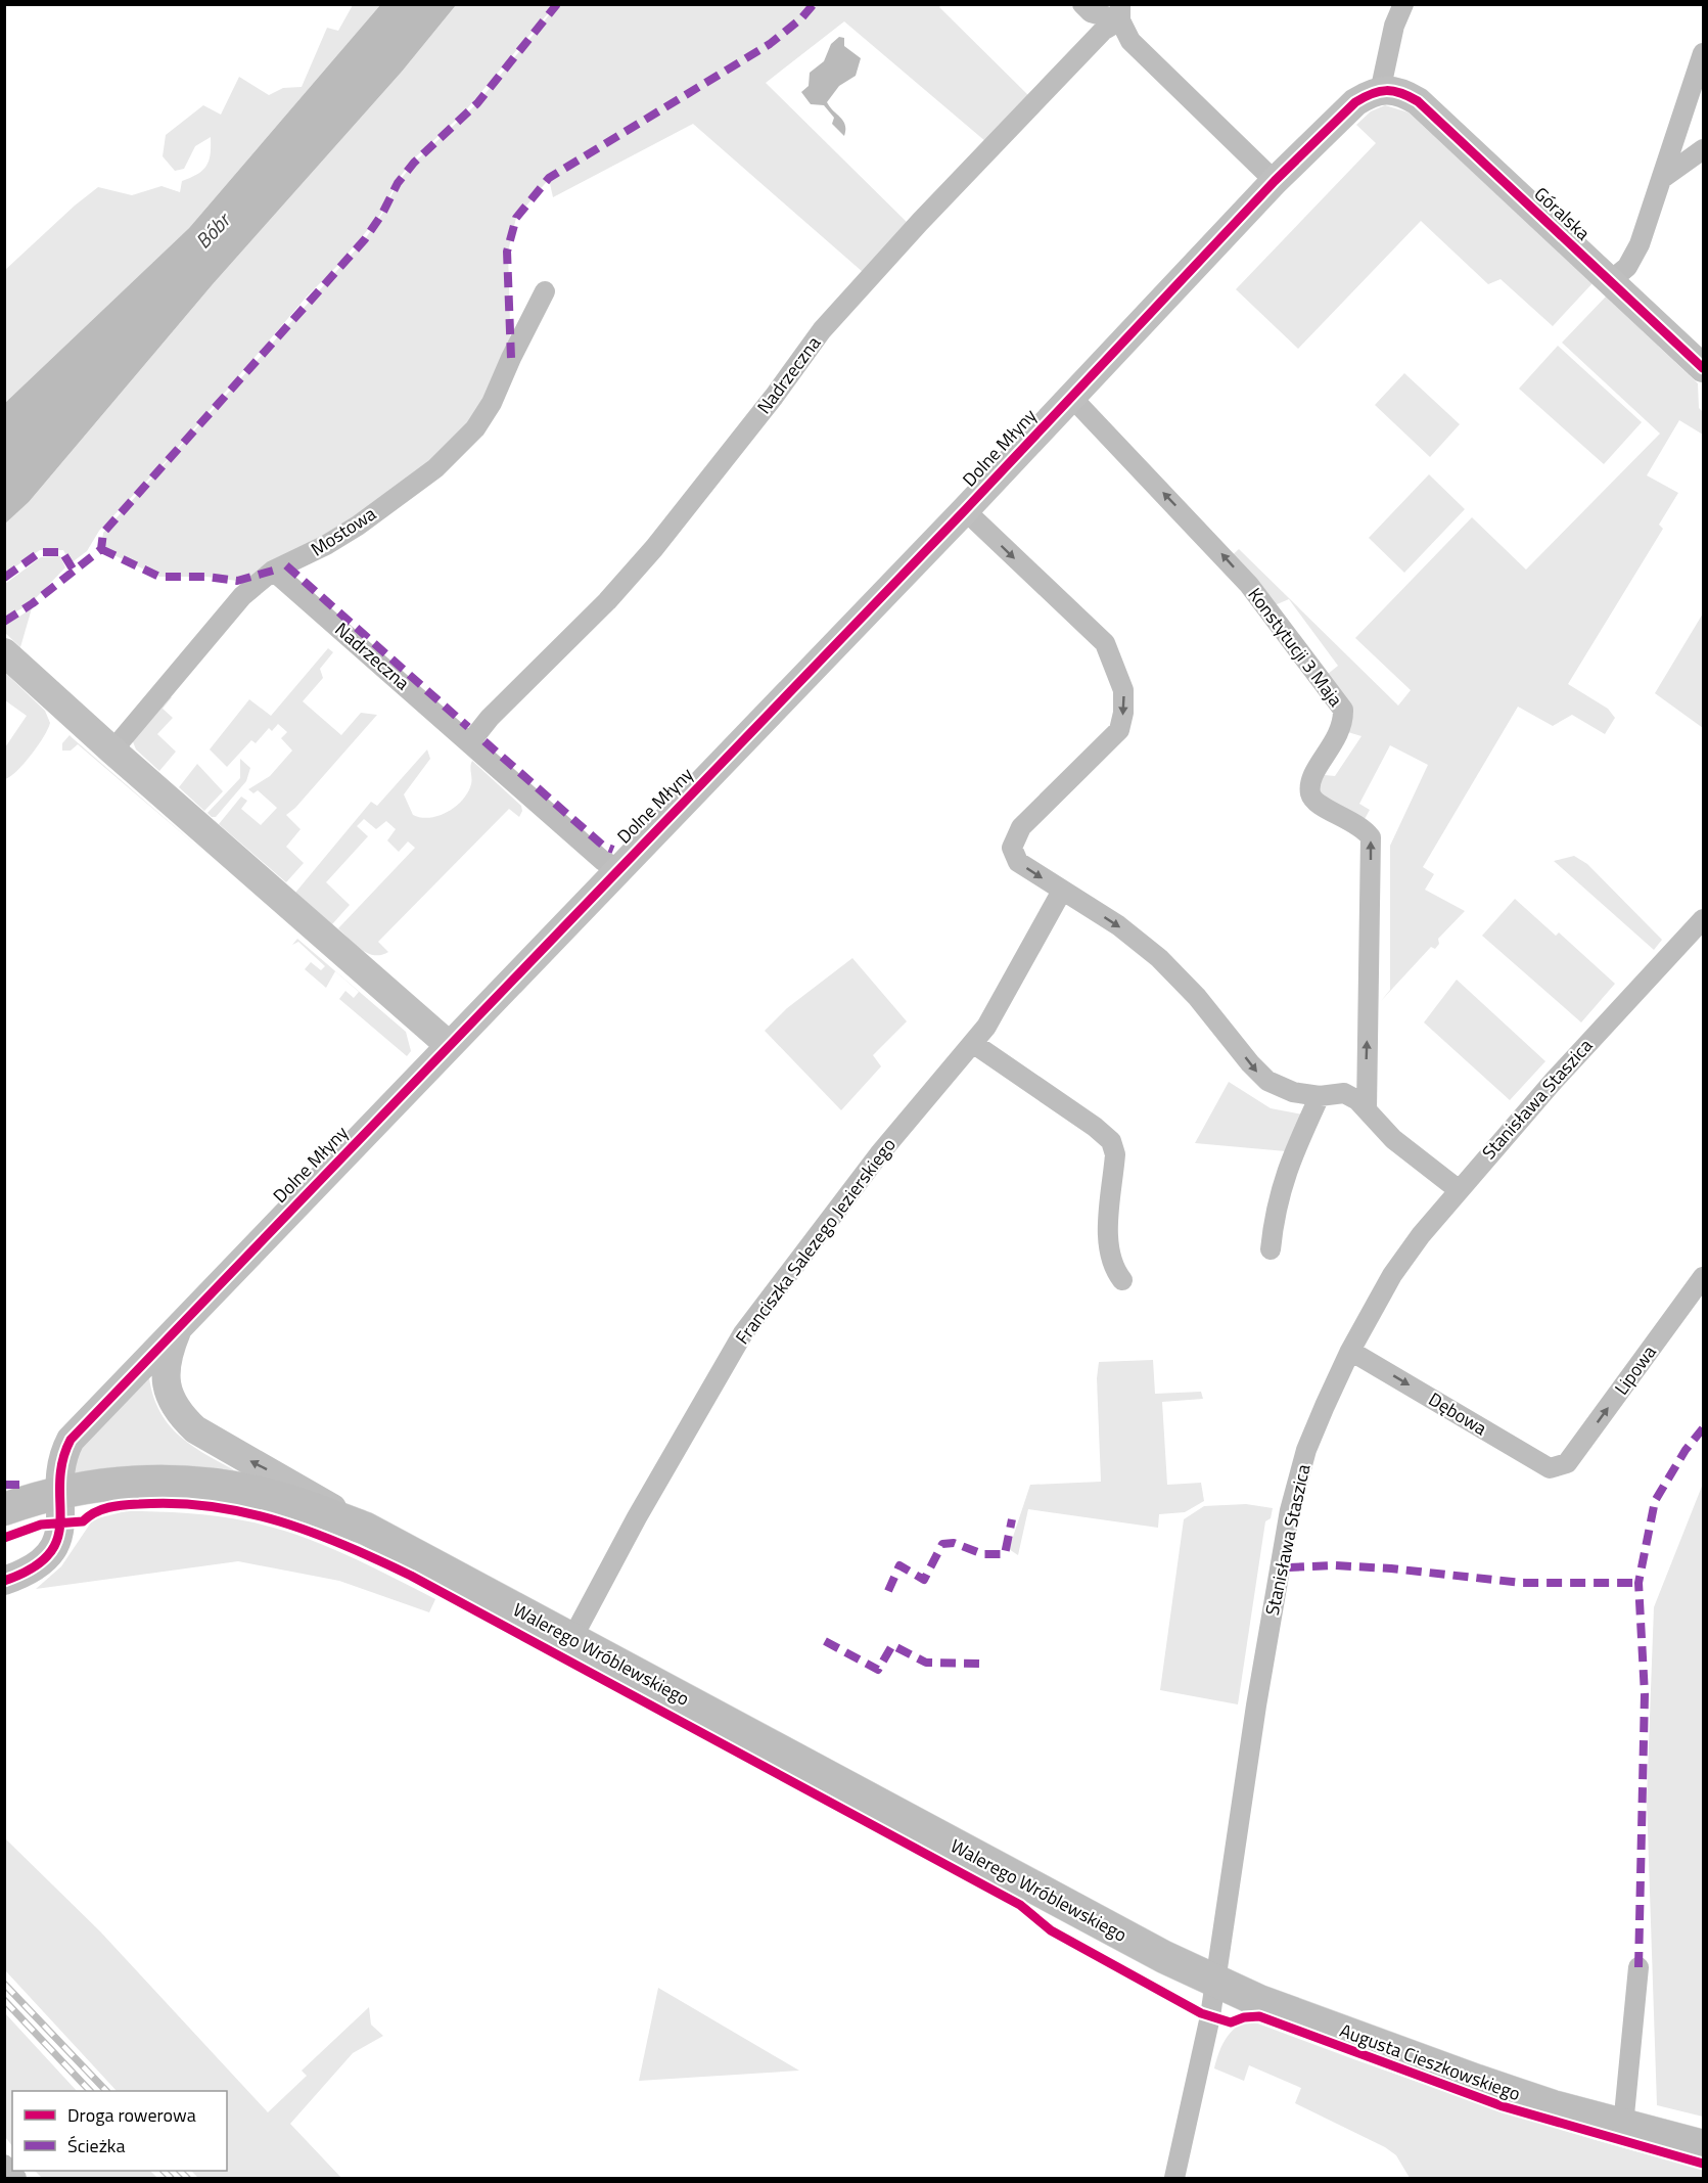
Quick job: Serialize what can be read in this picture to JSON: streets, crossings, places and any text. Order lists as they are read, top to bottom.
{
  "streets": {
    "main road": ["Walerego Wróblewskiego", "Augusta Cieszkowskiego"],
    "street": [
      "Góralska",
      "Nadrzeczna",
      "Dolne Młyny",
      "Mostowa",
      "Konstytucji 3 Maja",
      "Stanisława Staszica",
      "Franciszka Salezego Jezierskiego",
      "Lipowa",
      "Dębowa"
    ]
  },
  "crossings": [
    ["Góralska", "Dolne Młyny"],
    ["Nadrzeczna", "Dolne Młyny"],
    ["Nadrzeczna", "Mostowa"],
    ["Dolne Młyny", "Konstytucji 3 Maja"],
    ["Dolne Młyny", "Walerego Wróblewskiego"],
    ["Stanisława Staszica", "Dębowa"],
    ["Stanisława Staszica", "Augusta Cieszkowskiego"],
    ["Franciszka Salezego Jezierskiego", "Walerego Wróblewskiego"],
    ["Lipowa", "Dębowa"],
    ["Walerego Wróblewskiego", "Augusta Cieszkowskiego"]
  ],
  "one_way": ["Konstytucji 3 Maja", "Lipowa", "Dębowa"],
  "water": ["Bóbr"],
  "legend": ["Droga rowerowa", "Ścieżka"]
}
